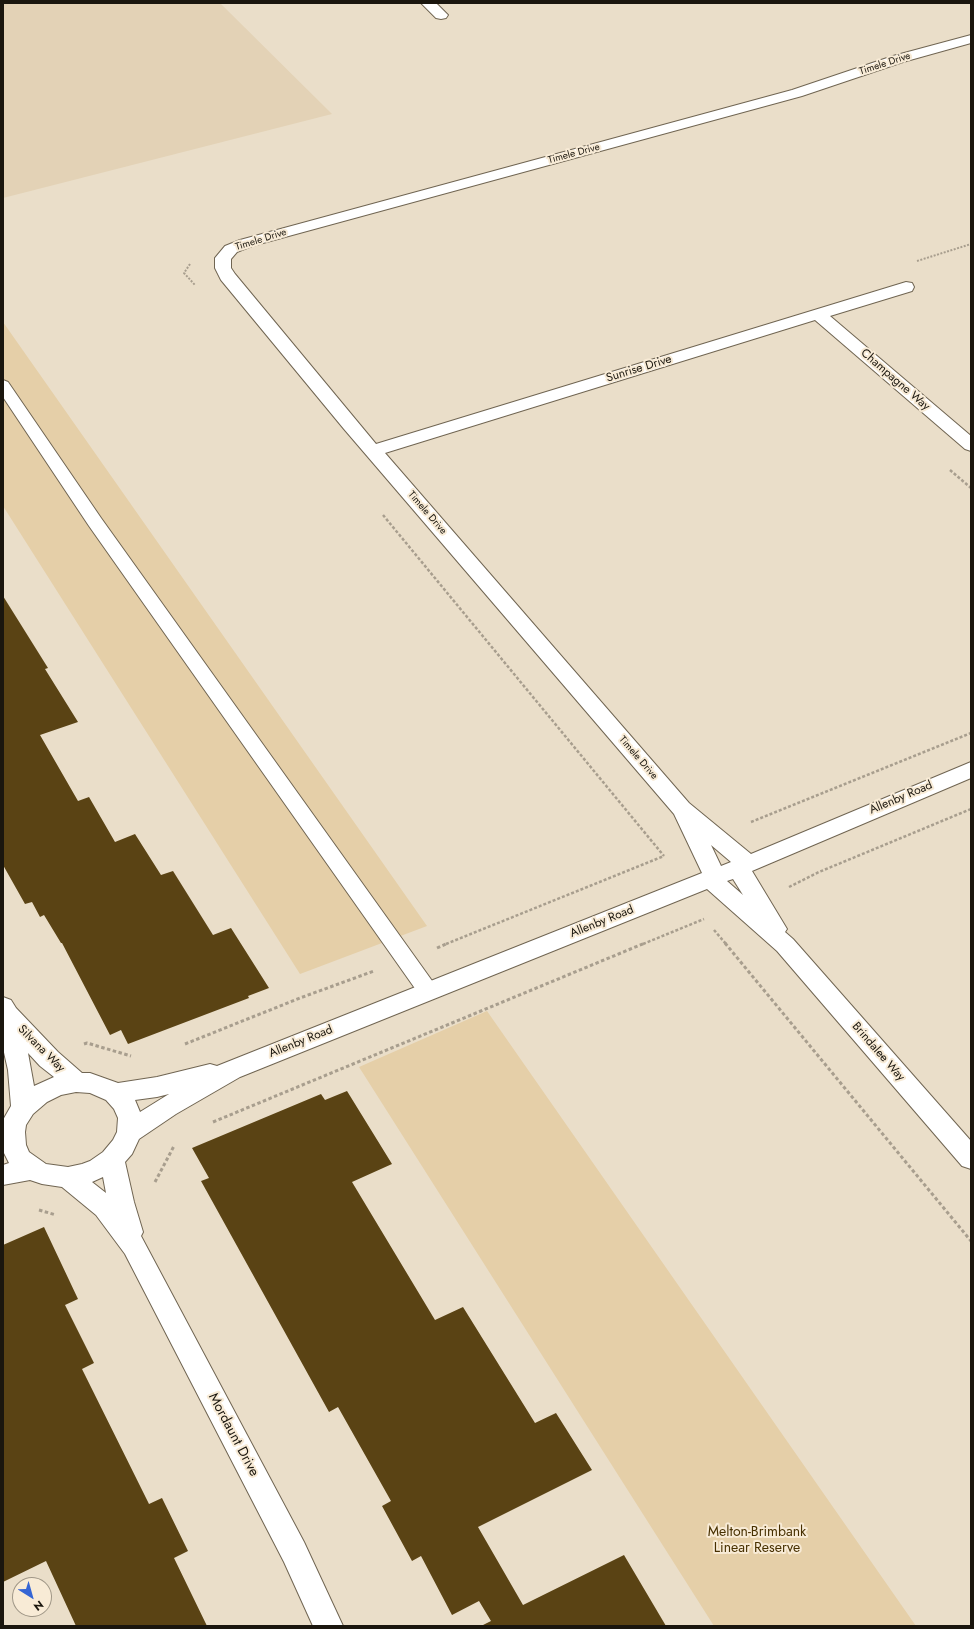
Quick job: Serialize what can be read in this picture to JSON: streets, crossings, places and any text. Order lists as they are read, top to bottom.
{
  "streets": {
    "street": [
      "Timele Drive",
      "Sunrise Drive",
      "Champagne Way",
      "Allenby Road",
      "Silvana Way",
      "Brindalee Way",
      "Mordaunt Drive"
    ]
  },
  "crossings": [
    ["Timele Drive", "Sunrise Drive"],
    ["Timele Drive", "Allenby Road"],
    ["Timele Drive", "Brindalee Way"],
    ["Sunrise Drive", "Champagne Way"],
    ["Allenby Road", "Silvana Way"],
    ["Allenby Road", "Brindalee Way"],
    ["Allenby Road", "Mordaunt Drive"],
    ["Silvana Way", "Mordaunt Drive"]
  ],
  "parks": ["Melton-Brimbank Linear Reserve"],
  "north": "bottom right"
}
